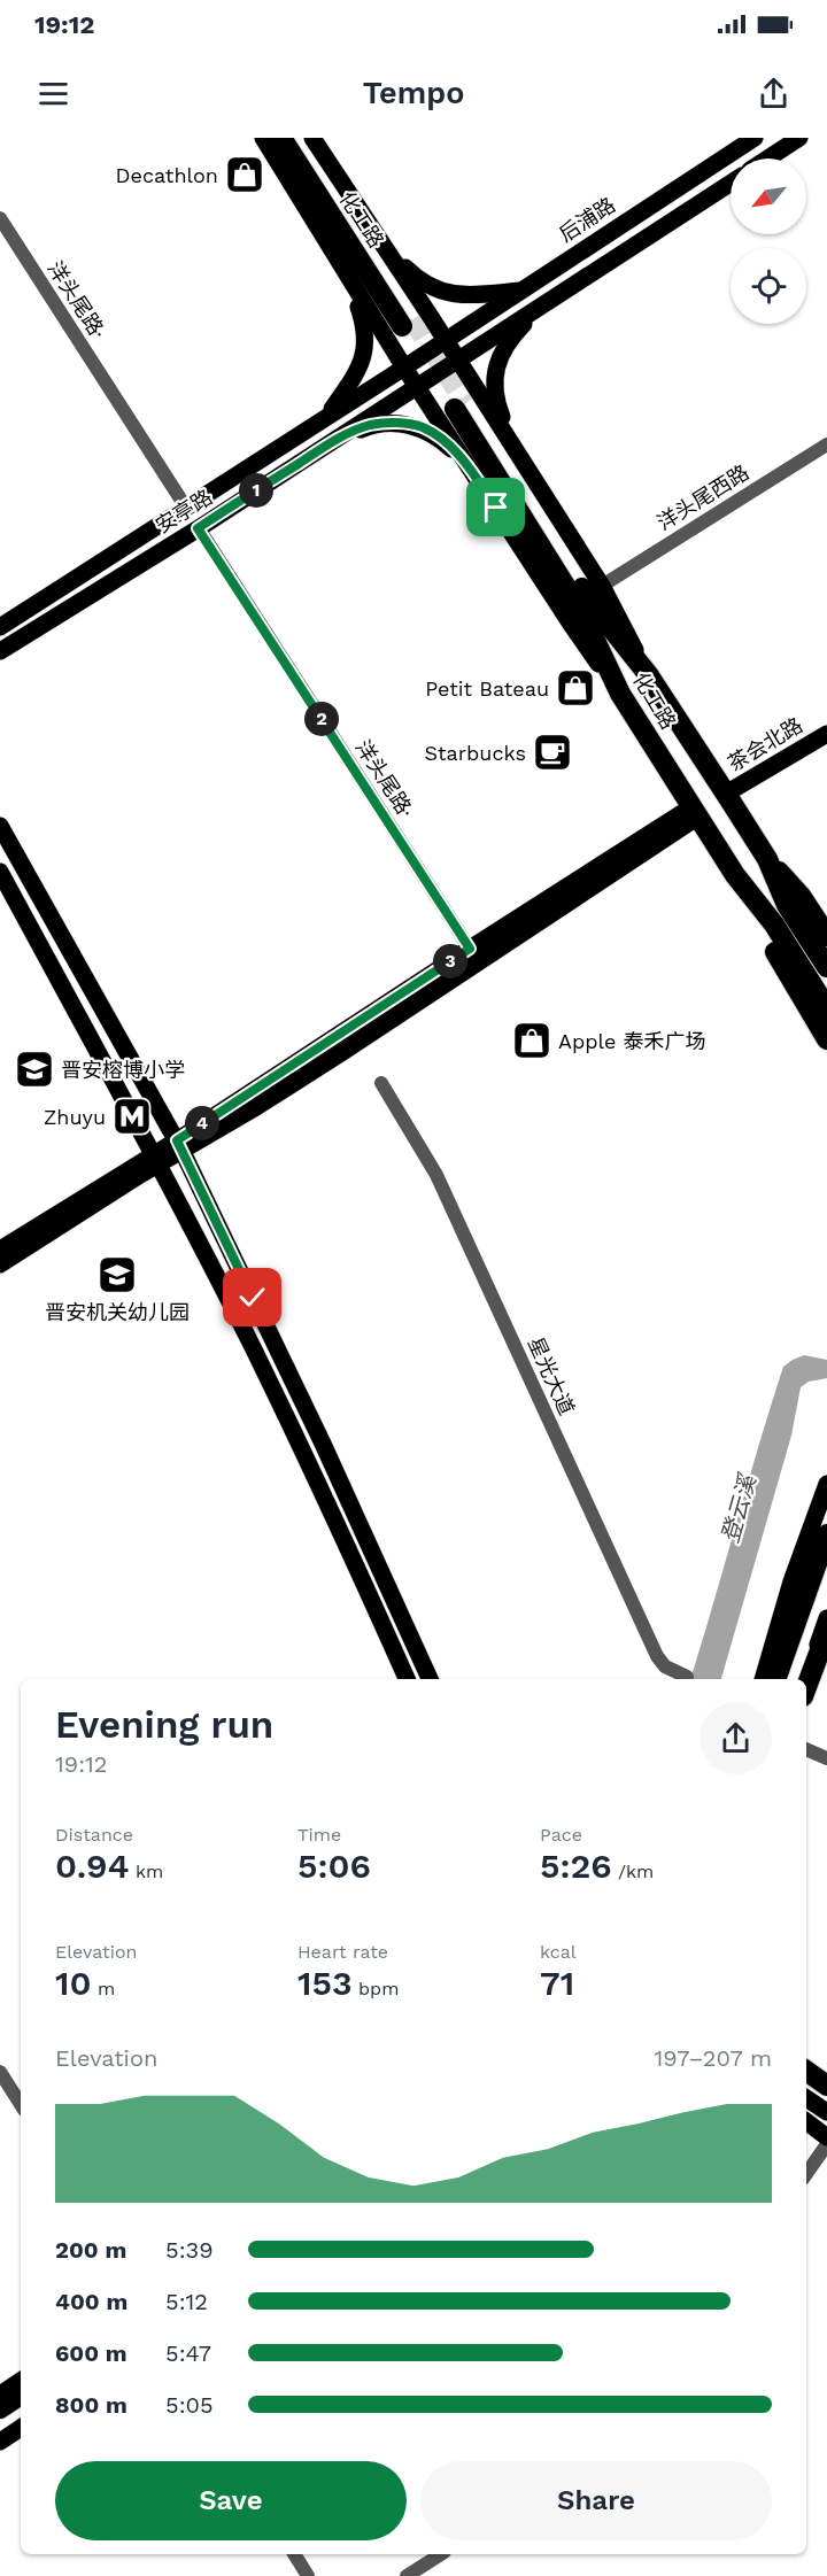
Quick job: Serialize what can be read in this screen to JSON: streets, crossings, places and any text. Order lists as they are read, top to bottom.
{
  "streets": {
    "highway": ["化工路"],
    "main road": ["后浦路", "安亭路", "茶会北路"],
    "street": ["洋头尾路·", "洋头尾西路", "星光大道"]
  },
  "crossings": [
    ["化工路", "茶会北路"],
    ["后浦路", "安亭路"],
    ["洋头尾路·", "安亭路"]
  ],
  "water": ["登云溪"],
  "places": {
    "shop": ["Decathlon", "Petit Bateau", "Apple 泰禾广场"],
    "cafe": ["Starbucks"],
    "school or university": ["晋安榕博小学", "晋安机关幼儿园"],
    "metro station": ["Zhuyu"]
  },
  "north": "bottom left",
  "page": {
    "status": "19:12",
    "header": "Tempo",
    "pins": [
      "1",
      "2",
      "3",
      "4"
    ],
    "heading": ["Evening run", "19:12"],
    "stats": [
      ["Distance", "0.94 km"],
      ["Time", "5:06"],
      ["Pace", "5:26 /km"],
      ["Elevation", "10 m"],
      ["Heart rate", "153 bpm"],
      ["kcal", "71"]
    ],
    "chart": ["Elevation", "197–207 m"],
    "list": [
      {
        "name": "200 m",
        "note": "5:39"
      },
      {
        "name": "400 m",
        "note": "5:12"
      },
      {
        "name": "600 m",
        "note": "5:47"
      },
      {
        "name": "800 m",
        "note": "5:05"
      }
    ],
    "buttons": ["Save", "Share"]
  }
}
